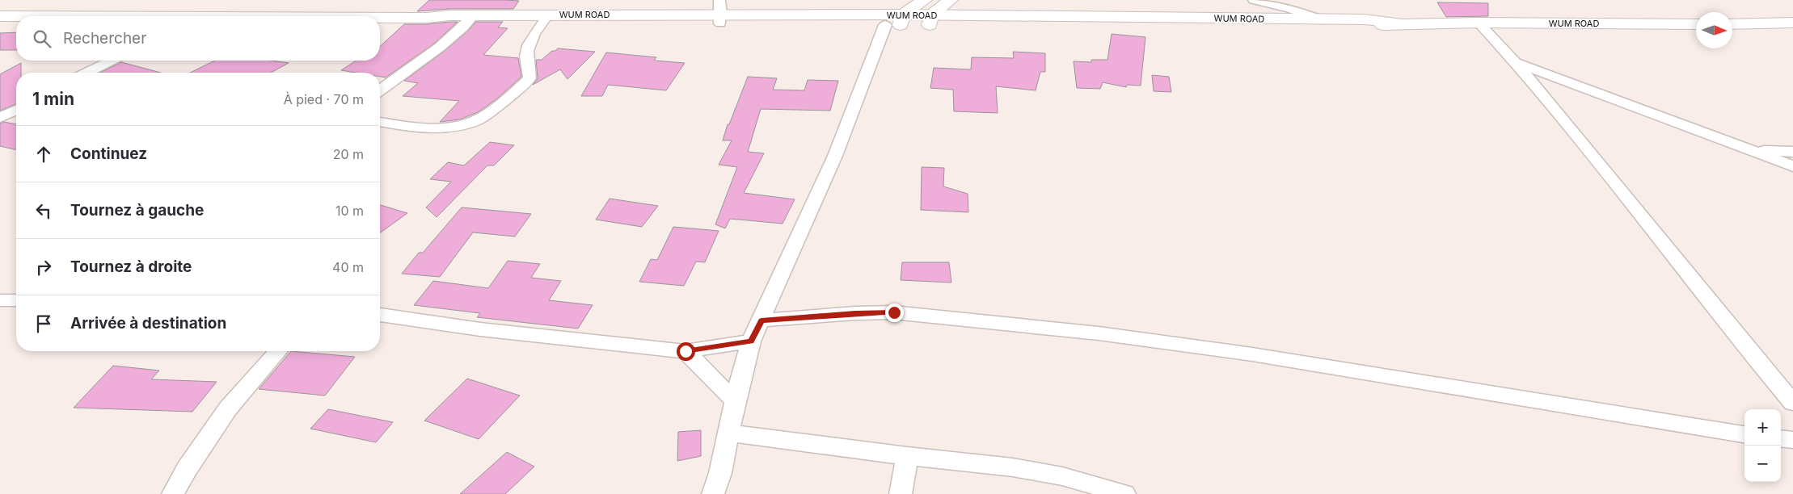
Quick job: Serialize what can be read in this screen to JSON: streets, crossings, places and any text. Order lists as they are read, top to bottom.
{
  "streets": {
    "main road": ["WUM ROAD"]
  },
  "north": "right",
  "page": {
    "search": "Rechercher",
    "heading": ["1 min", "À pied · 70 m"],
    "list": [
      ["Continuez", "20 m"],
      ["Tournez à gauche", "10 m"],
      ["Tournez à droite", "40 m"],
      "Arrivée à destination"
    ],
    "map_buttons": ["+", "−"]
  }
}
